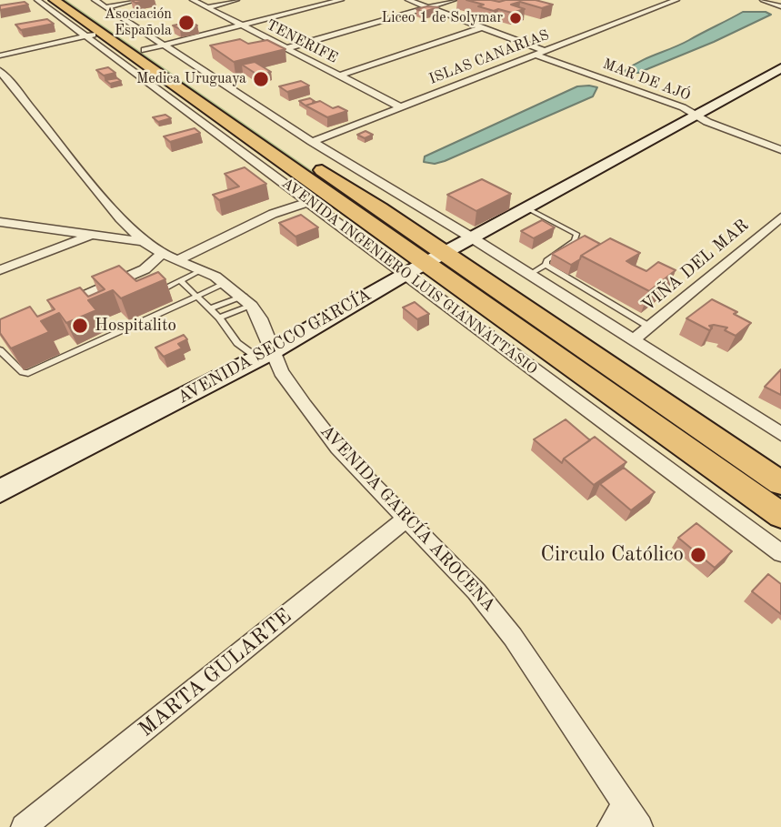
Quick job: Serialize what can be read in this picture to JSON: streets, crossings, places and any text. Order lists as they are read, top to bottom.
{
  "streets": {
    "main road": ["AVENIDA INGENIERO LUIS GIANNATTASIO"],
    "street": [
      "TENERIFE",
      "ISLAS CANARIAS",
      "MAR DE AJÓ",
      "VIÑA DEL MAR",
      "AVENIDA SECCO GARCÍA",
      "AVENIDA GARCÍA AROCENA",
      "MARTA GULARTE"
    ]
  },
  "crossings": [
    ["TENERIFE", "ISLAS CANARIAS"],
    ["ISLAS CANARIAS", "MAR DE AJÓ"],
    ["MAR DE AJÓ", "AVENIDA SECCO GARCÍA"],
    ["AVENIDA INGENIERO LUIS GIANNATTASIO", "AVENIDA SECCO GARCÍA"],
    ["AVENIDA SECCO GARCÍA", "AVENIDA GARCÍA AROCENA"],
    ["AVENIDA GARCÍA AROCENA", "MARTA GULARTE"]
  ],
  "places": [
    "Liceo 1 de Solymar",
    "Asociación Española",
    "Medica Uruguaya",
    "Hospitalito",
    "Circulo Católico"
  ]
}
